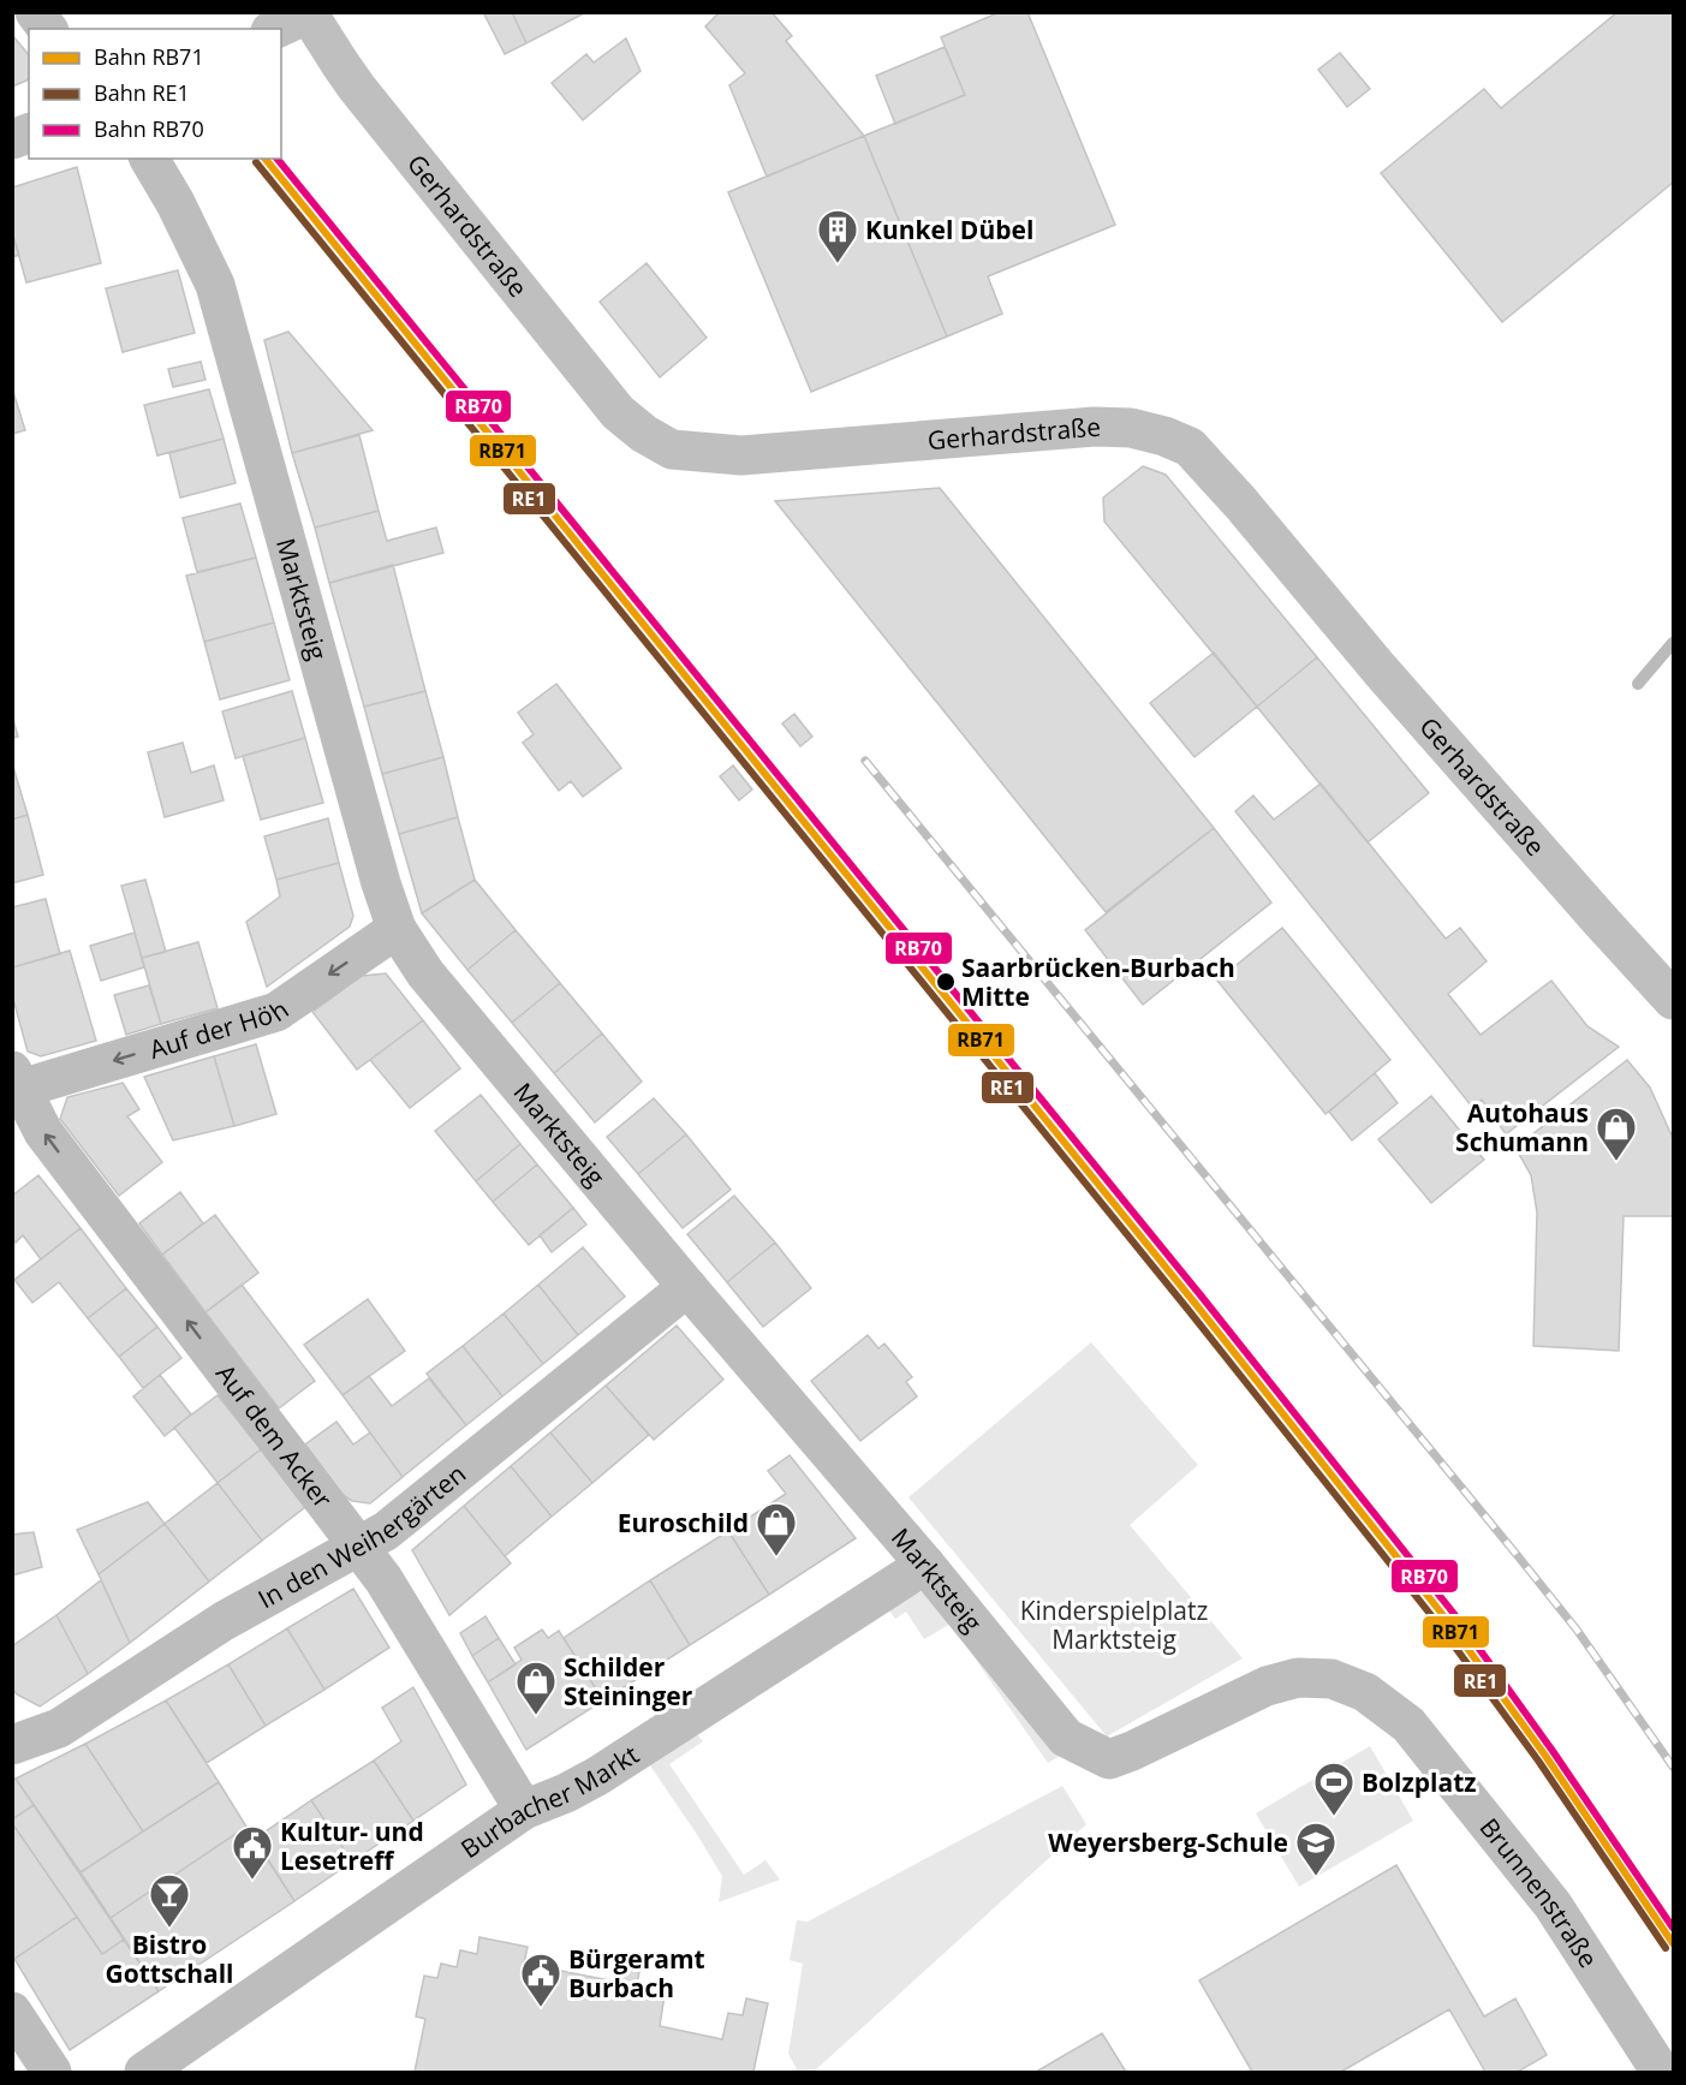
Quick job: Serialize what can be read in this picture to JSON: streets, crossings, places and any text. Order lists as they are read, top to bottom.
{
  "streets": {
    "street": [
      "Gerhardstraße",
      "Marktsteig",
      "Auf der Höh",
      "Auf dem Acker",
      "In den Weihergärten",
      "Burbacher Markt",
      "Brunnenstraße"
    ]
  },
  "crossings": [
    ["Marktsteig", "Auf der Höh"],
    ["Marktsteig", "In den Weihergärten"],
    ["Marktsteig", "Burbacher Markt"],
    ["Marktsteig", "Brunnenstraße"],
    ["Auf der Höh", "Auf dem Acker"],
    ["Auf dem Acker", "In den Weihergärten"],
    ["Auf dem Acker", "Burbacher Markt"]
  ],
  "one_way": ["Auf der Höh", "Auf dem Acker"],
  "parks": ["Kinderspielplatz Marktsteig"],
  "places": {
    "building": ["Kunkel Dübel"],
    "other": ["Saarbrücken-Burbach Mitte"],
    "shop": ["Autohaus Schumann", "Euroschild", "Schilder Steininger"],
    "sports": ["Bolzplatz"],
    "school or university": ["Weyersberg-Schule"],
    "public building": ["Kultur- und Lesetreff", "Bürgeramt Burbach"],
    "bar": ["Bistro Gottschall"]
  },
  "lines": ["rail line RB71", "rail line RB70", "rail line RE1"],
  "legend": ["Bahn RB71", "Bahn RE1", "Bahn RB70"]
}
